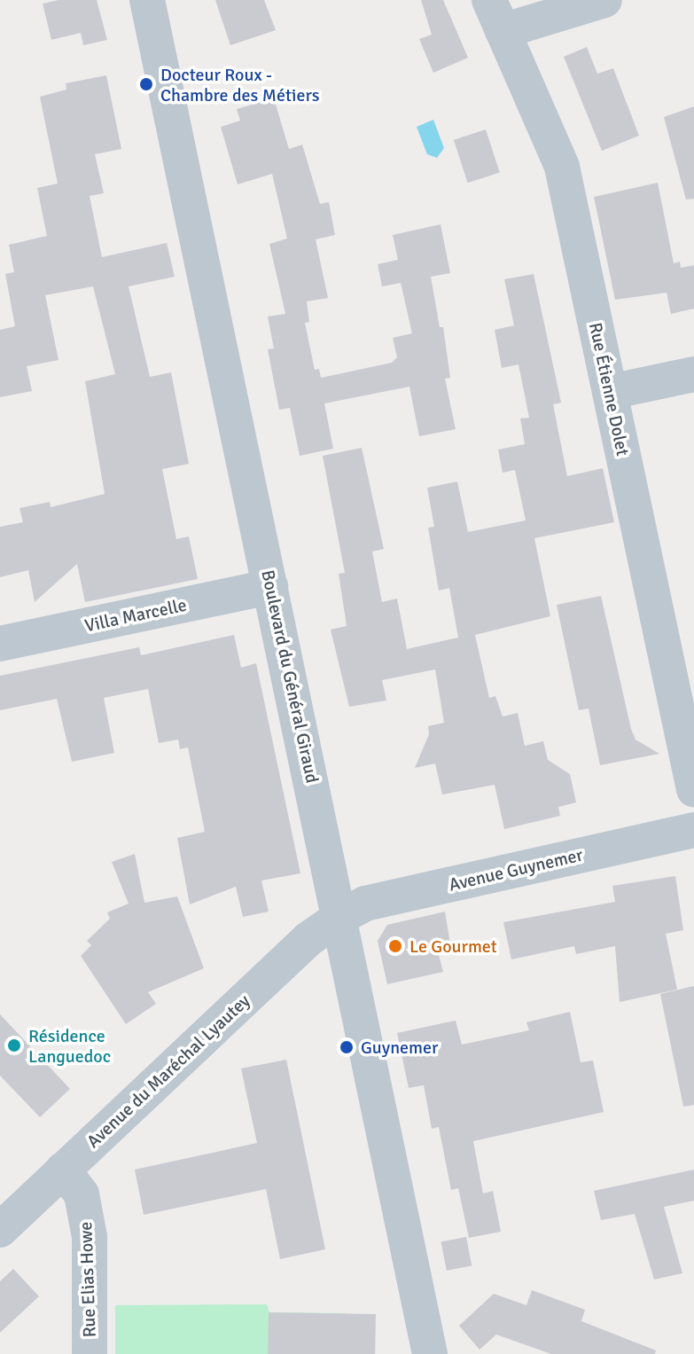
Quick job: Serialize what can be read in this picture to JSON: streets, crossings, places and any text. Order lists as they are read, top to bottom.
{
  "streets": {
    "street": [
      "Rue Étienne Dolet",
      "Villa Marcelle",
      "Boulevard du Général Giraud",
      "Avenue Guynemer",
      "Avenue du Maréchal Lyautey",
      "Rue Elias Howe"
    ]
  },
  "crossings": [
    ["Villa Marcelle", "Boulevard du Général Giraud"],
    ["Boulevard du Général Giraud", "Avenue Guynemer"],
    ["Boulevard du Général Giraud", "Avenue du Maréchal Lyautey"],
    ["Avenue Guynemer", "Avenue du Maréchal Lyautey"],
    ["Avenue du Maréchal Lyautey", "Rue Elias Howe"]
  ],
  "places": [
    "Docteur Roux - Chambre des Métiers",
    "Le Gourmet",
    "Résidence Languedoc",
    "Guynemer"
  ]
}
